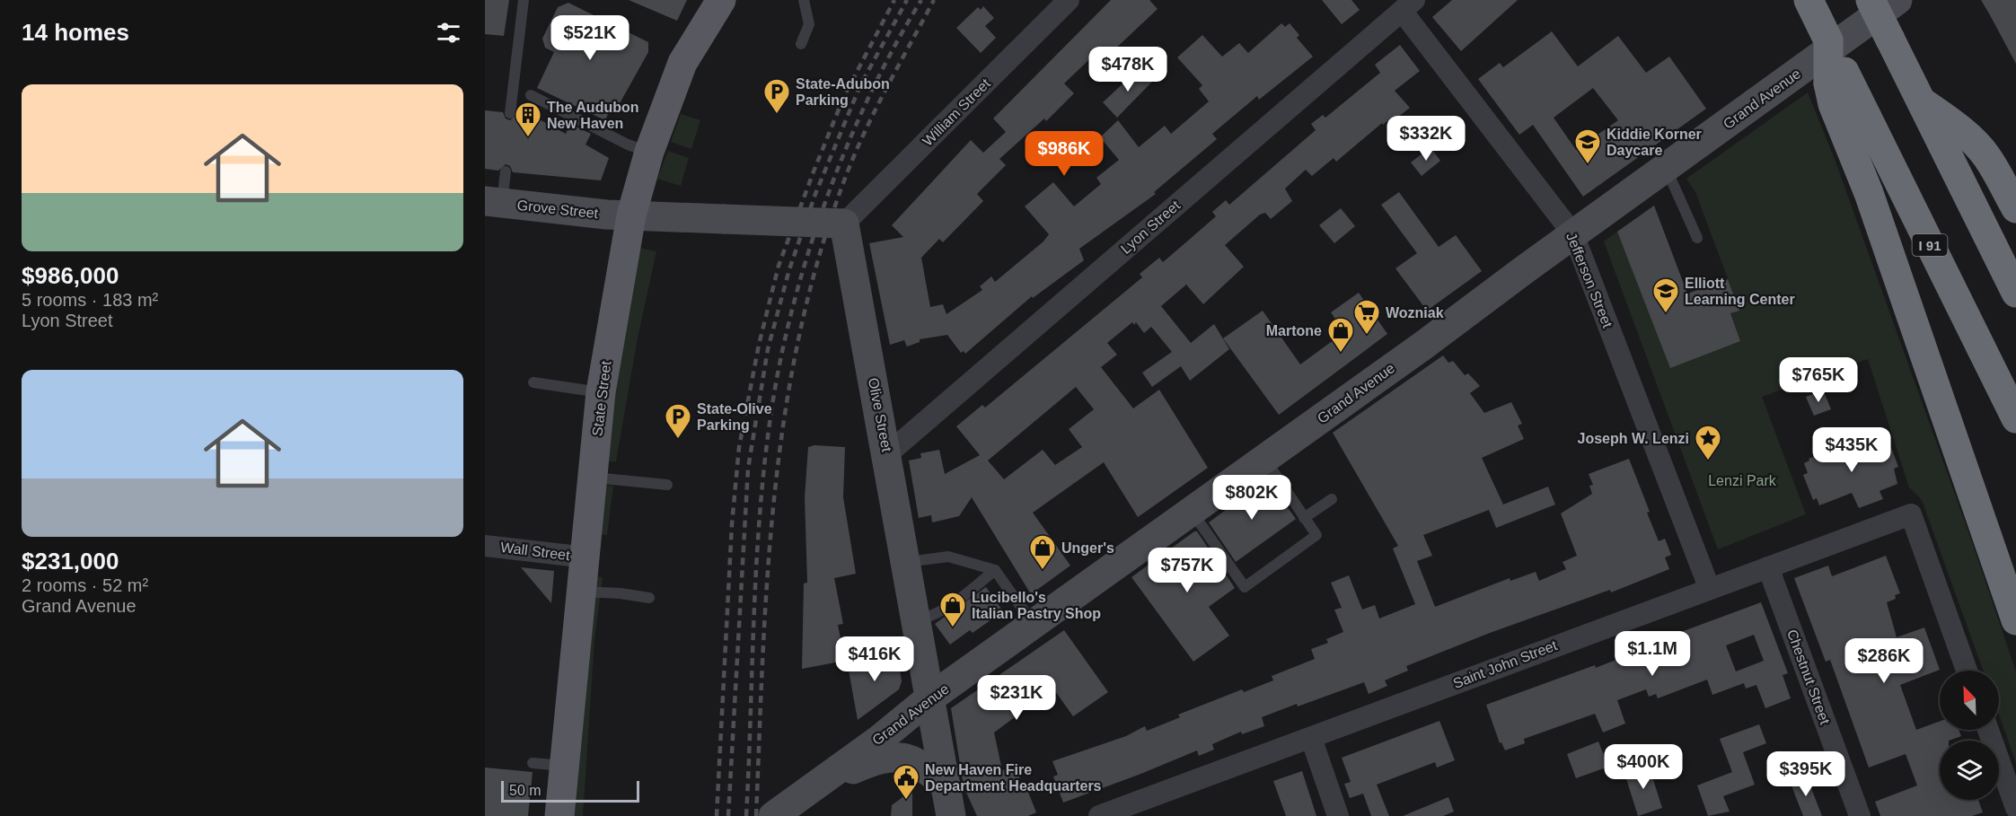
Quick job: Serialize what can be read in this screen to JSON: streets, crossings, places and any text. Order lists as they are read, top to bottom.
{
  "streets": {
    "highway": ["I 91"],
    "main road": [
      "Grand Avenue",
      "Grove Street",
      "State Street",
      "Olive Street"
    ],
    "street": [
      "William Street",
      "Lyon Street",
      "Jefferson Street",
      "Wall Street",
      "Saint John Street",
      "Chestnut Street"
    ]
  },
  "crossings": [
    ["Grand Avenue", "Jefferson Street"],
    ["Grand Avenue", "Olive Street"],
    ["William Street", "Olive Street"],
    ["Grove Street", "State Street"],
    ["Lyon Street", "Jefferson Street"],
    ["Lyon Street", "Olive Street"],
    ["Jefferson Street", "Saint John Street"],
    ["State Street", "Wall Street"],
    ["Saint John Street", "Chestnut Street"]
  ],
  "parks": ["Lenzi Park"],
  "places": {
    "parking": ["State-Adubon Parking", "State-Olive Parking"],
    "building": ["The Audubon New Haven"],
    "school or university": ["Kiddie Korner Daycare", "Elliott Learning Center"],
    "supermarket": ["Wozniak"],
    "shop": ["Martone", "Unger's", "Lucibello's Italian Pastry Shop"],
    "place": ["Joseph W. Lenzi"],
    "public building": ["New Haven Fire Department Headquarters"]
  },
  "scale_bar": "50 m",
  "north": "top left",
  "page": {
    "heading": "14 homes",
    "price": [
      "$521K",
      "$478K",
      "$332K",
      "$986K",
      "$765K",
      "$435K",
      "$802K",
      "$757K",
      "$1.1M",
      "$416K",
      "$286K",
      "$231K",
      "$400K",
      "$395K"
    ],
    "list": [
      {
        "name": "$986,000",
        "note": "5 rooms · 183 m² · Lyon Street"
      },
      {
        "name": "$231,000",
        "note": "2 rooms · 52 m² · Grand Avenue"
      }
    ],
    "scale": "50 m"
  }
}
